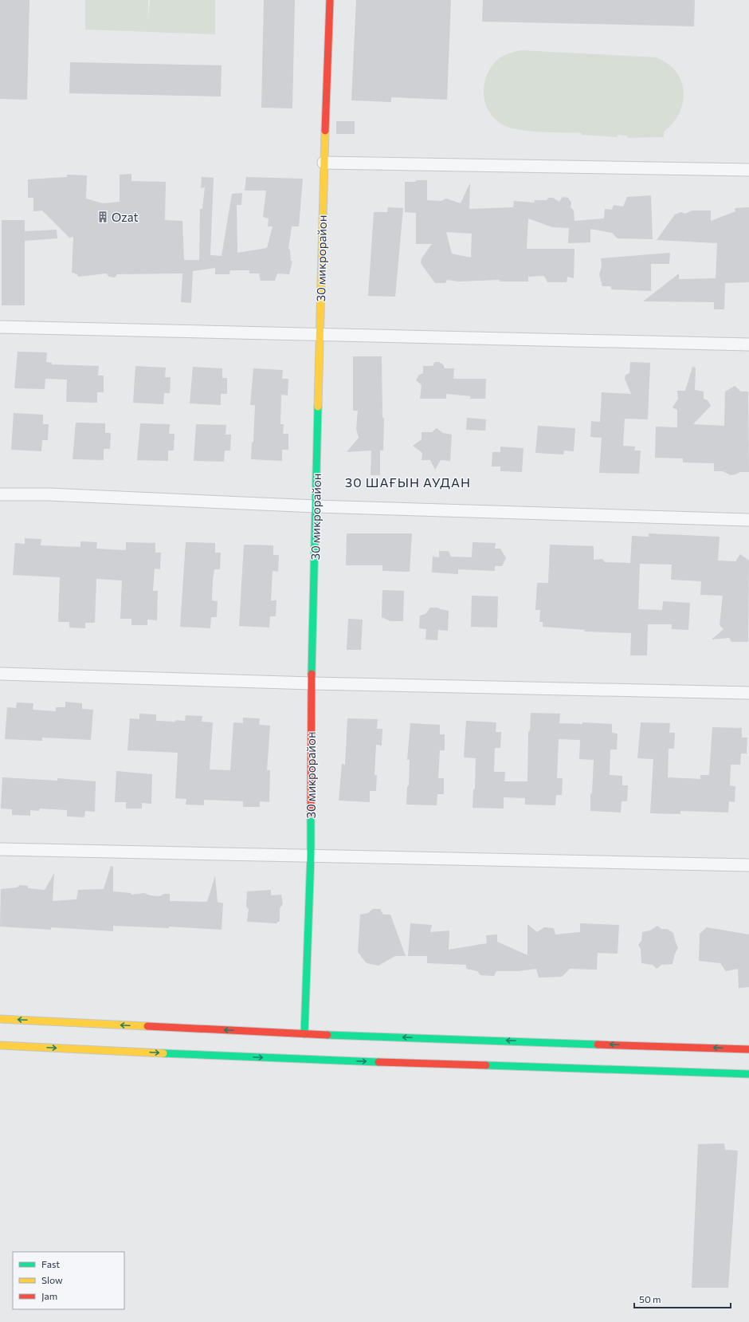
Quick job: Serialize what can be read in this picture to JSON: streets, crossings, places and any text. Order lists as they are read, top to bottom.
{
  "streets": {
    "main road": ["30 микрорайон"]
  },
  "districts": ["30 ШАҒЫН АУДАН"],
  "places": {
    "building": ["Ozat"]
  },
  "legend": ["Fast", "Slow", "Jam"],
  "scale_bar": "50 m"
}
